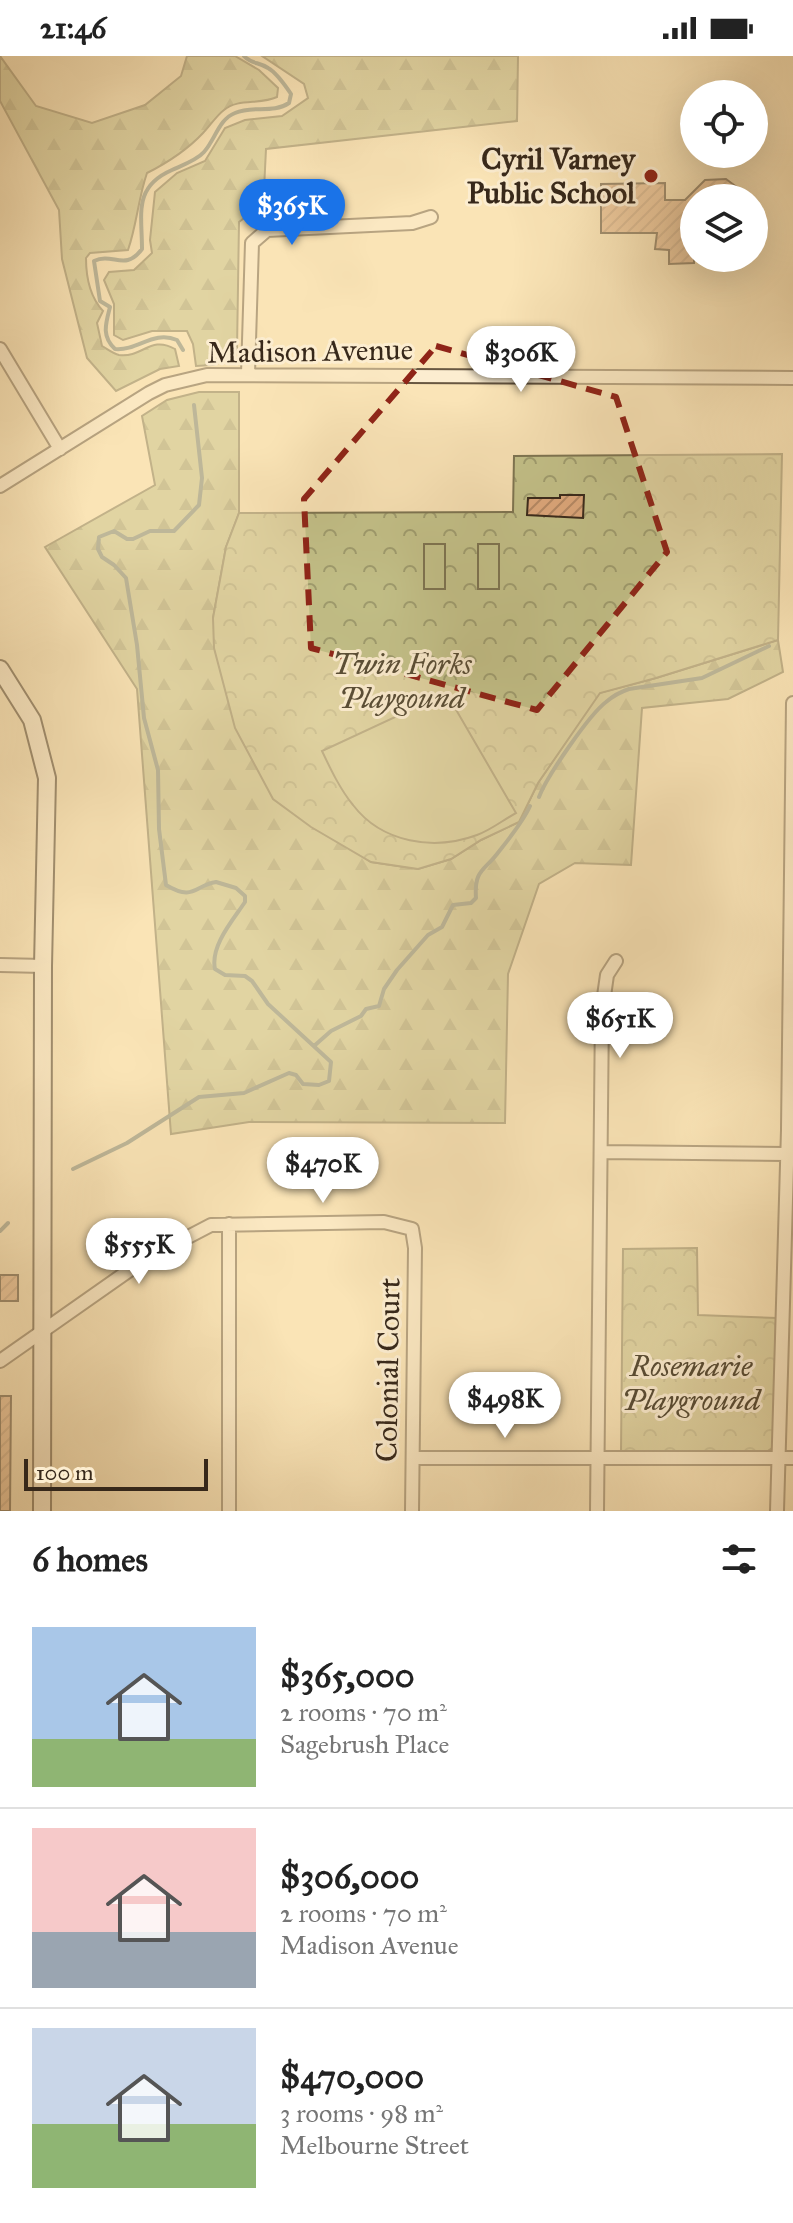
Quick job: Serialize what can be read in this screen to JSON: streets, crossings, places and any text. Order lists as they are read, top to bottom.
{
  "streets": {
    "street": ["Madison Avenue", "Colonial Court"]
  },
  "parks": ["Twin Forks Playgound", "Rosemarie Playground"],
  "places": ["Cyril Varney Public School"],
  "scale_bar": "100 m",
  "page": {
    "status": "21:46",
    "price": [
      "$365K",
      "$306K",
      "$651K",
      "$470K",
      "$555K",
      "$498K"
    ],
    "scale": "100 m",
    "heading": "6 homes",
    "list": [
      {
        "name": "$365,000",
        "note": "2 rooms · 70 m² · Sagebrush Place"
      },
      {
        "name": "$306,000",
        "note": "2 rooms · 70 m² · Madison Avenue"
      },
      {
        "name": "$470,000",
        "note": "3 rooms · 98 m² · Melbourne Street"
      }
    ]
  }
}
